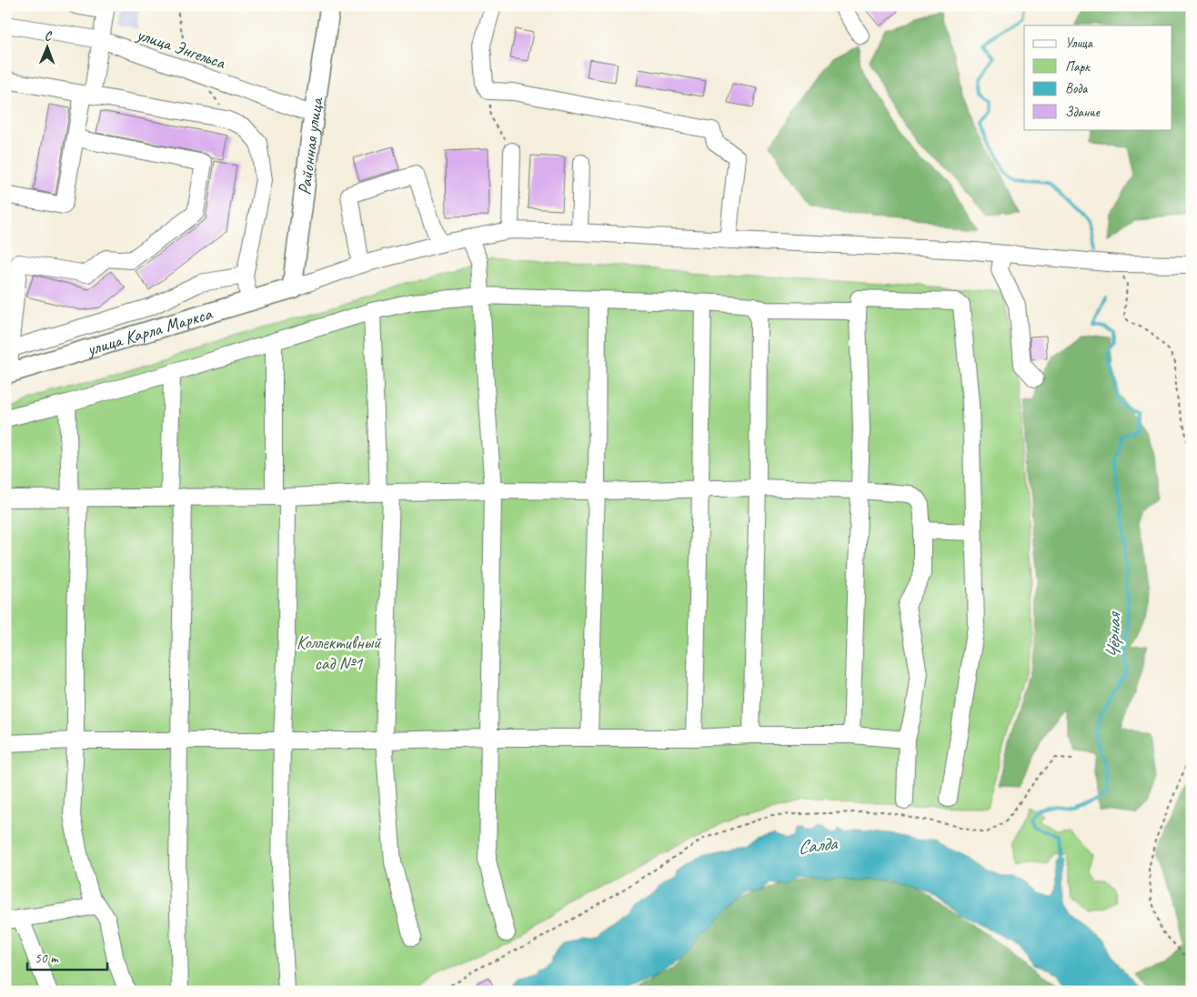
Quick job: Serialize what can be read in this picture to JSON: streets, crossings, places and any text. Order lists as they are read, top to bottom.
{
  "streets": {
    "main road": ["Районная улица", "улица Карла Маркса"],
    "street": ["улица Энгельса"]
  },
  "crossings": [
    ["улица Энгельса", "Районная улица"],
    ["Районная улица", "улица Карла Маркса"]
  ],
  "water": ["Чёрная", "Салда"],
  "parks": ["Коллективный сад №1"],
  "legend": [
    "Улица",
    "Парк",
    "Вода",
    "Здание"
  ],
  "scale_bar": "50 m",
  "north": "top"
}
